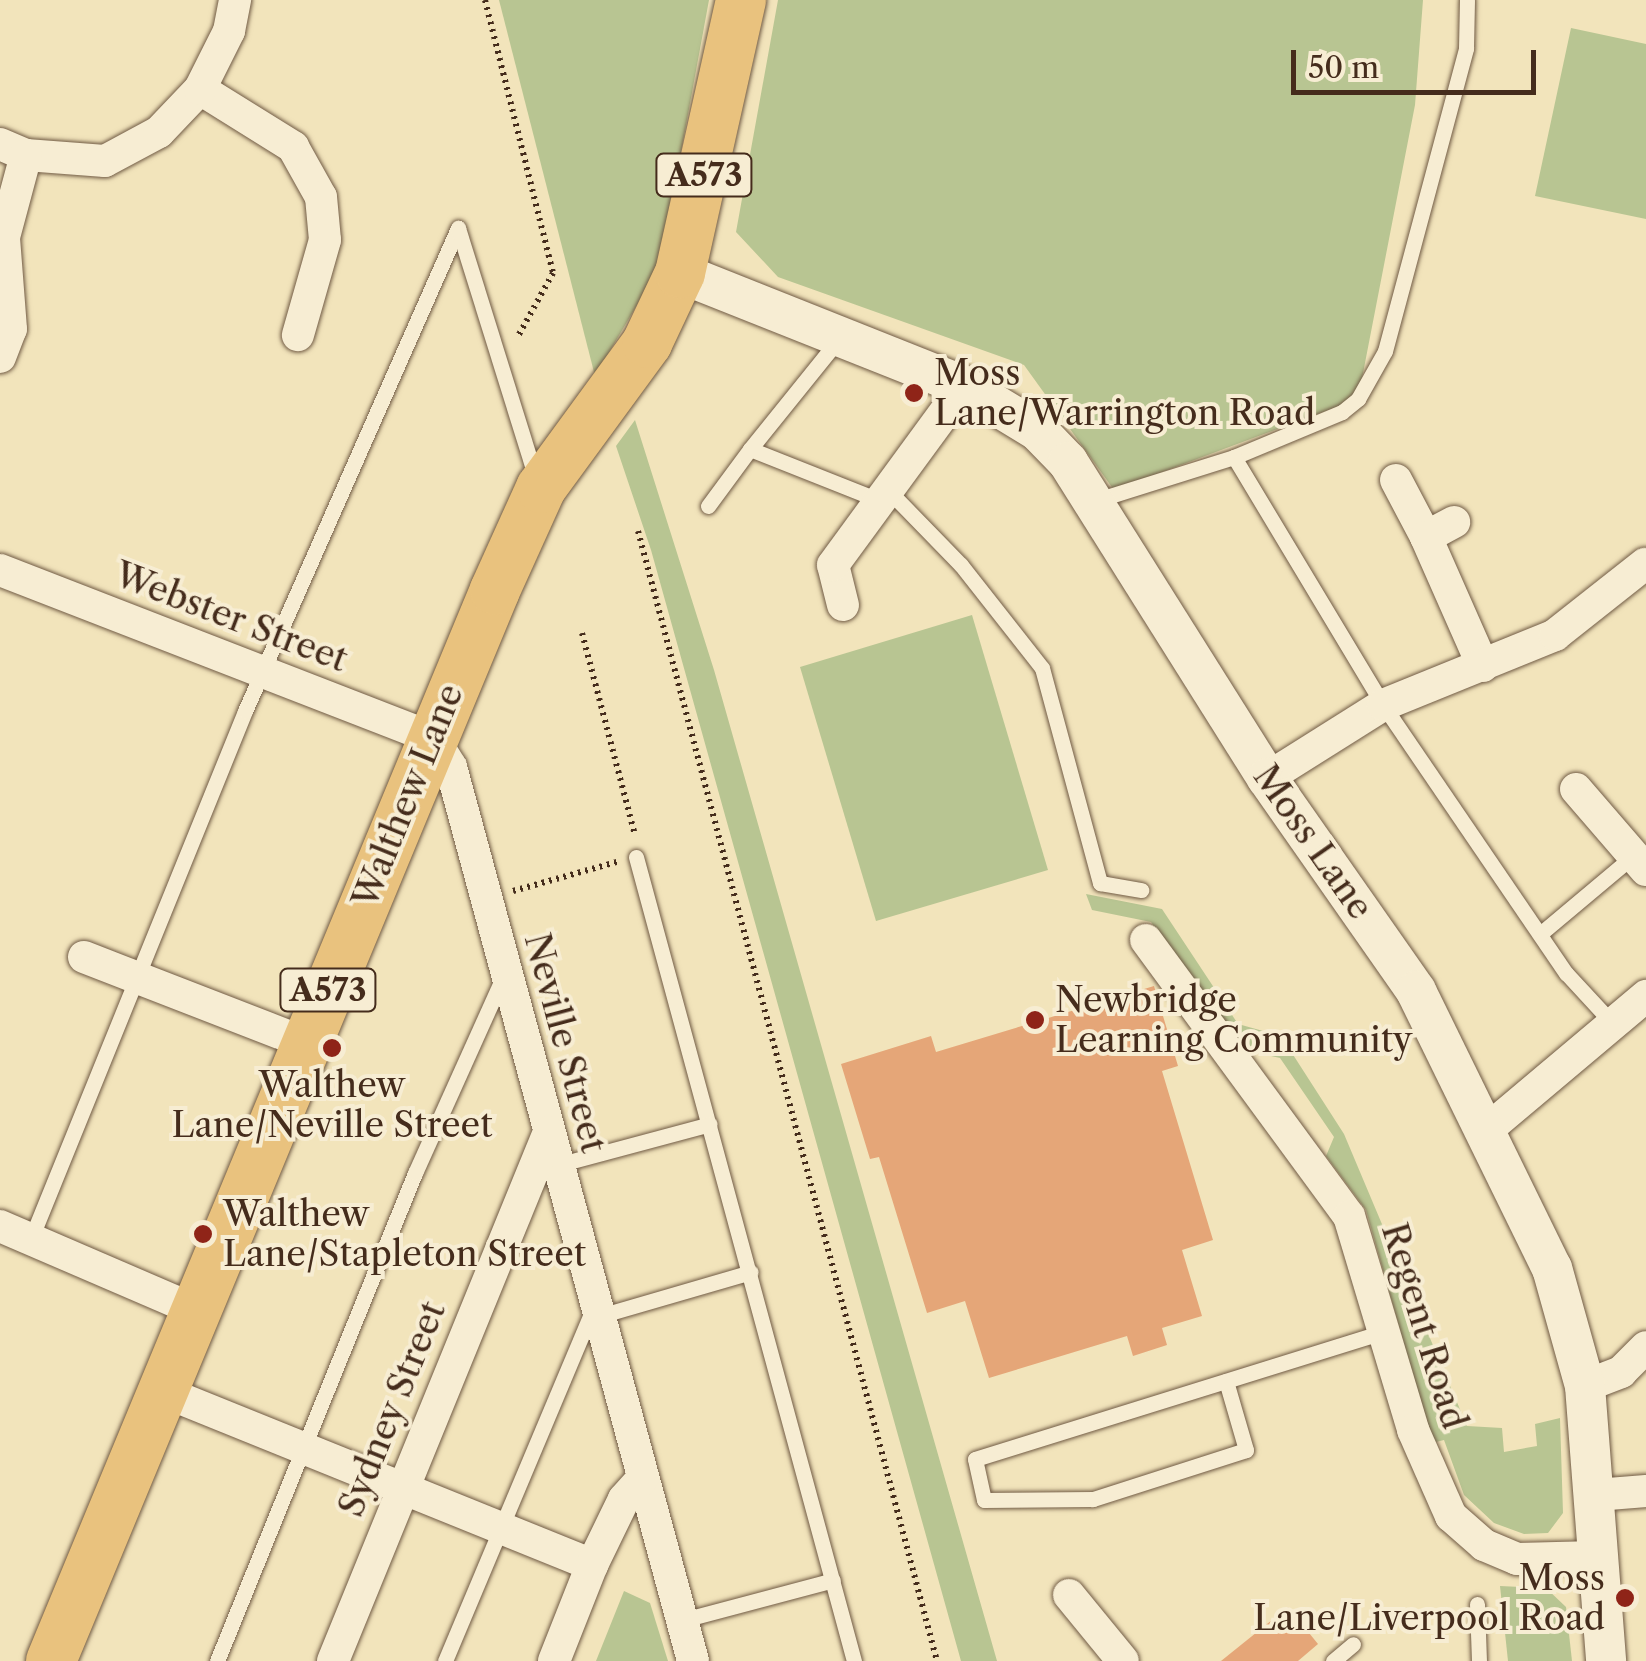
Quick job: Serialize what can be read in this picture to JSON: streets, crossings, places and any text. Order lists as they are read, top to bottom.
{
  "streets": {
    "main road": ["A573", "Walthew Lane"],
    "street": [
      "Webster Street",
      "Moss Lane",
      "Neville Street",
      "Regent Road",
      "Sydney Street"
    ]
  },
  "crossings": [
    ["A573", "Walthew Lane"],
    ["A573", "Moss Lane"],
    ["Webster Street", "Walthew Lane"],
    ["Webster Street", "Neville Street"],
    ["Walthew Lane", "Moss Lane"],
    ["Walthew Lane", "Neville Street"],
    ["Moss Lane", "Regent Road"],
    ["Neville Street", "Sydney Street"]
  ],
  "places": [
    "Moss Lane/Warrington Road",
    "Newbridge Learning Community",
    "Walthew Lane/Neville Street",
    "Walthew Lane/Stapleton Street",
    "Moss Lane/Liverpool Road"
  ],
  "scale_bar": "50 m"
}
